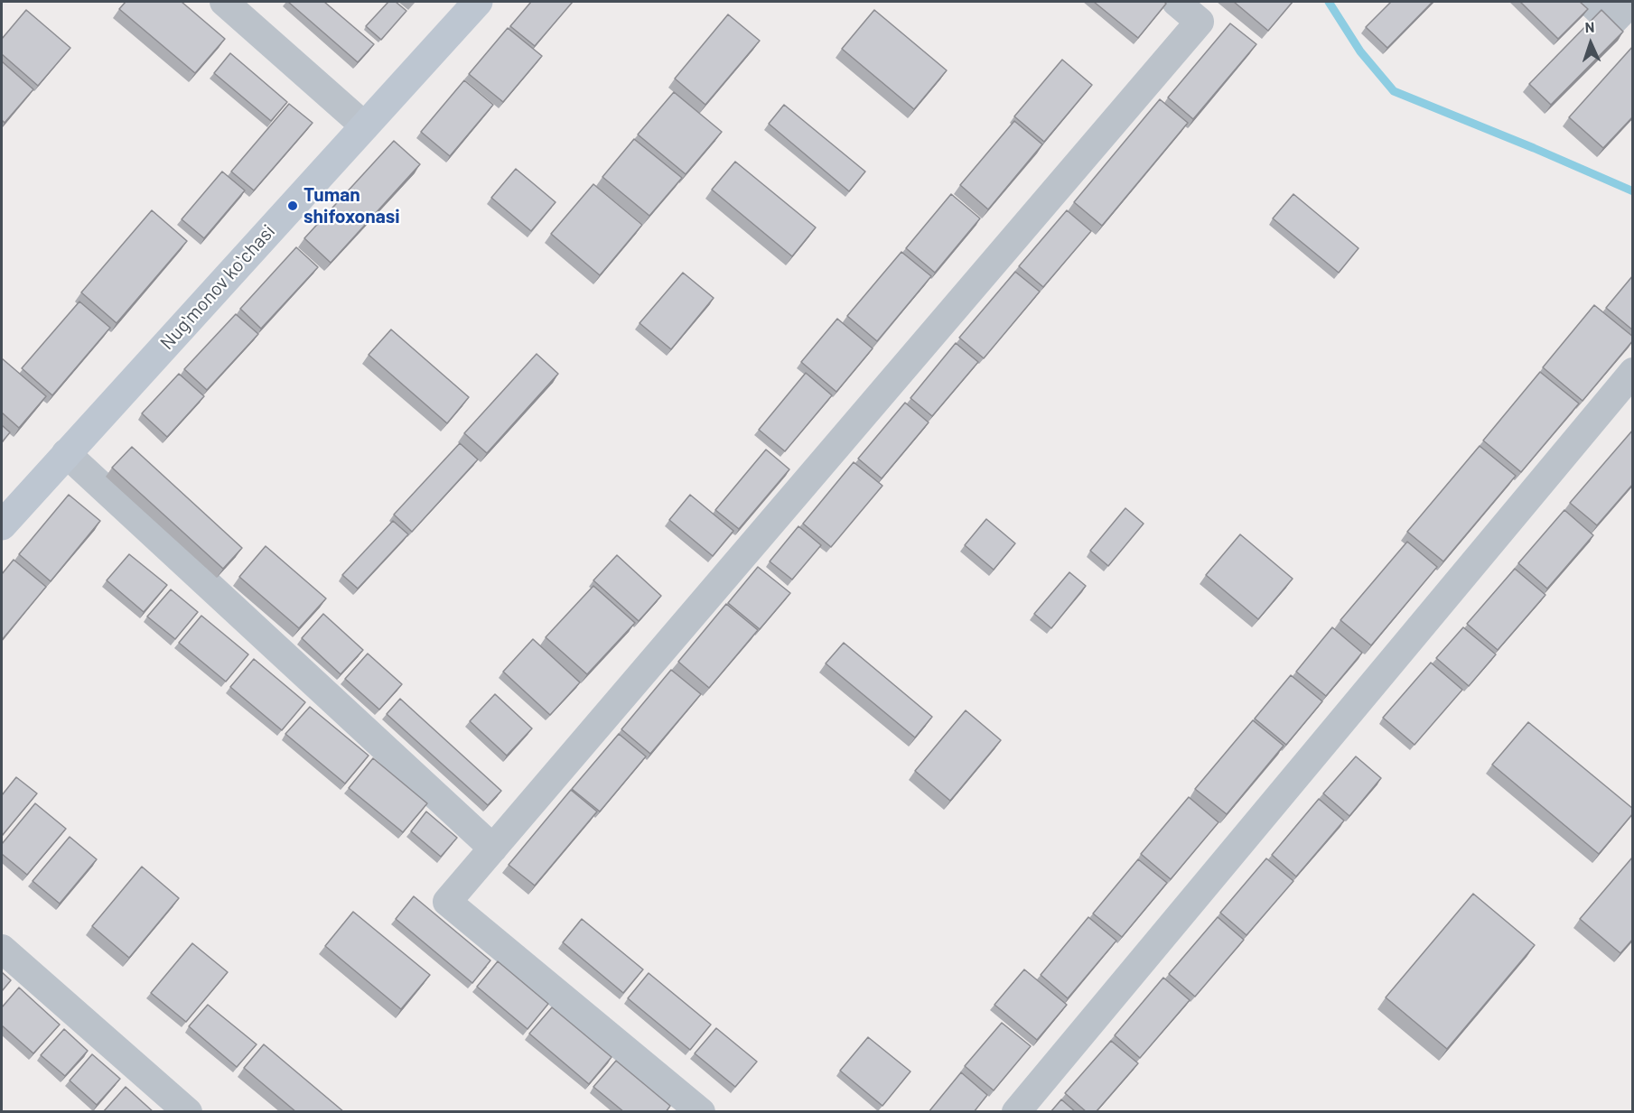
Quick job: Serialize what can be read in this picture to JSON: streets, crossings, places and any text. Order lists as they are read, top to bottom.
{
  "streets": {
    "main road": ["Nugʻmonov koʻchasi"]
  },
  "places": ["Tuman shifoxonasi"],
  "north": "top"
}
